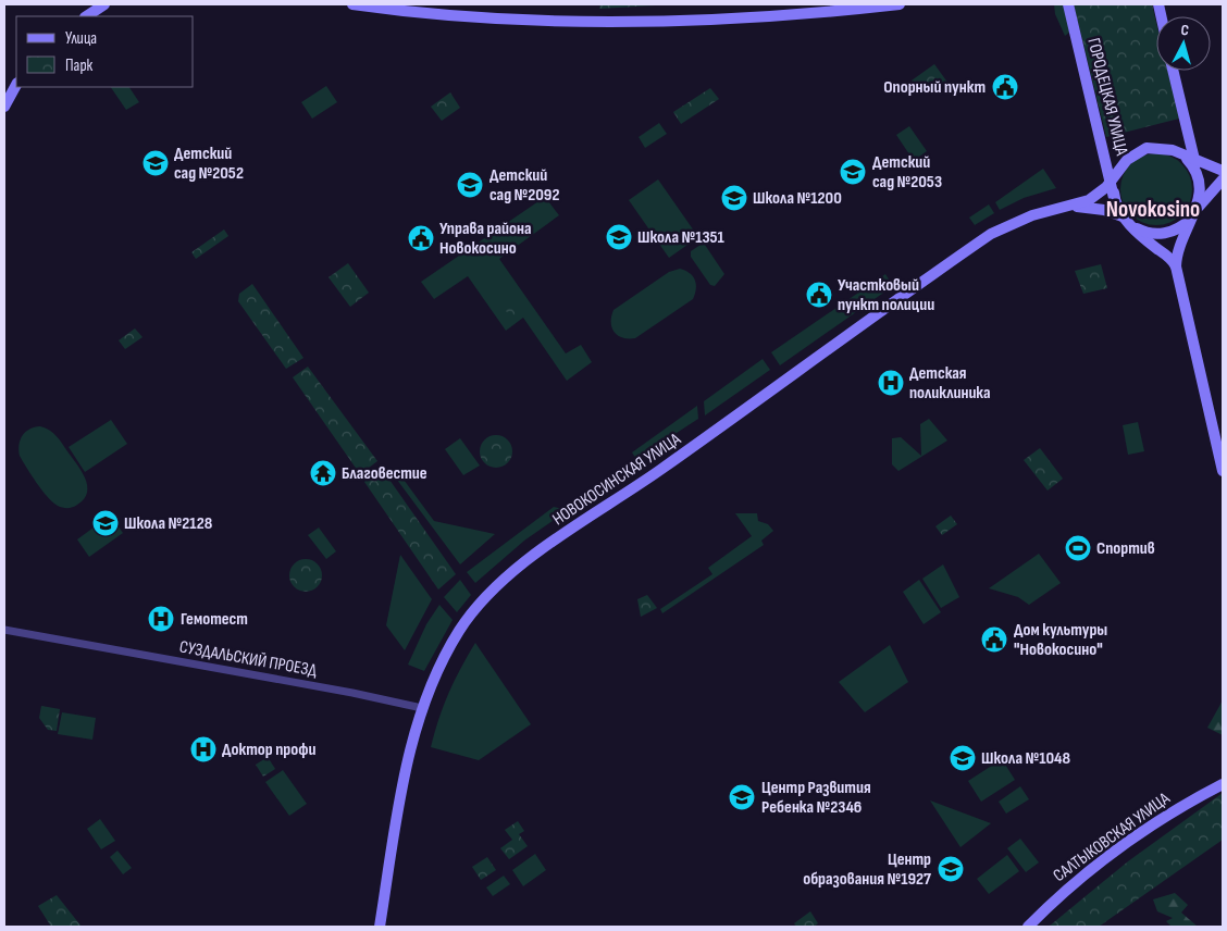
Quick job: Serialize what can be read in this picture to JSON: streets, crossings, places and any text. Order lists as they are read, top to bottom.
{
  "streets": {
    "street": [
      "ГОРОДЕЦКАЯ УЛИЦА",
      "НОВОКОСИНСКАЯ УЛИЦА",
      "СУЗДАЛЬСКИЙ ПРОЕЗД",
      "САЛТЫКОВСКАЯ УЛИЦА"
    ]
  },
  "crossings": [
    ["НОВОКОСИНСКАЯ УЛИЦА", "СУЗДАЛЬСКИЙ ПРОЕЗД"]
  ],
  "districts": ["Novokosino"],
  "places": {
    "public building": [
      "Опорный пункт",
      "Управа района Новокосино",
      "Участковый пункт полиции",
      "Дом культуры \"Новокосино\""
    ],
    "school or university": [
      "Детский сад №2052",
      "Детский сад №2053",
      "Детский сад №2092",
      "Школа №1200",
      "Школа №1351",
      "Школа №2128",
      "Школа №1048",
      "Центр Развития Ребенка №2346",
      "Центр образования №1927"
    ],
    "hospital": ["Детская поликлиника", "Гемотест", "Доктор профи"],
    "temple": ["Благовестие"],
    "sports": ["Спортив"]
  },
  "legend": ["Улица", "Парк"],
  "north": "top"
}
